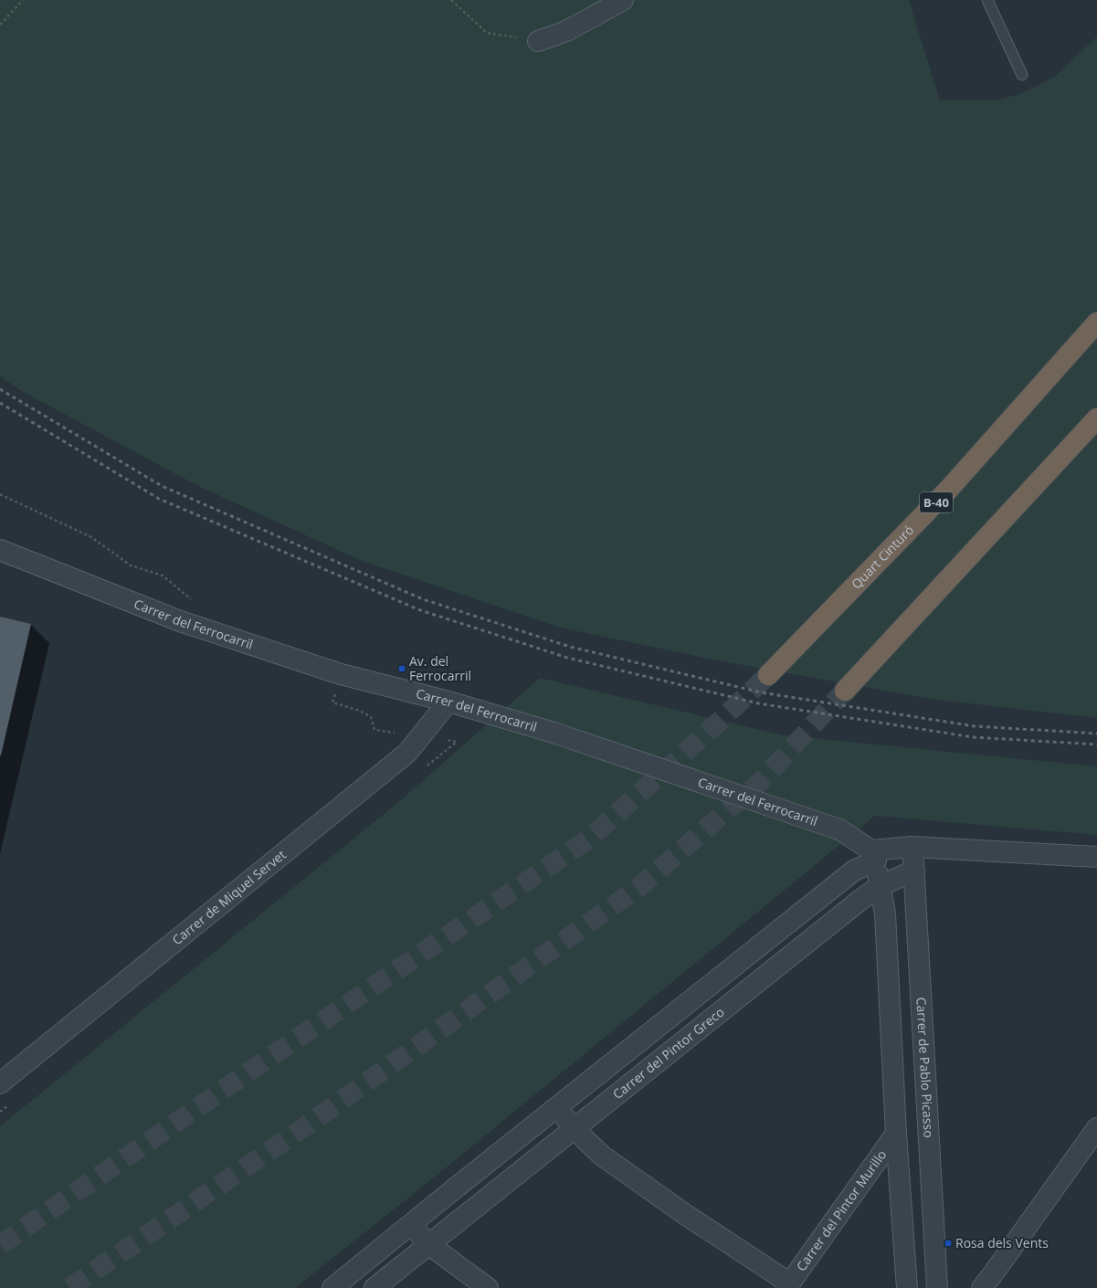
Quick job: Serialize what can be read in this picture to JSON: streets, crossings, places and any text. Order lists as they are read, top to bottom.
{
  "streets": {
    "highway": ["B-40", "Quart Cinturó"],
    "street": [
      "Carrer del Ferrocarril",
      "Carrer de Miquel Servet",
      "Carrer del Pintor Greco",
      "Carrer de Pablo Picasso",
      "Carrer del Pintor Murillo"
    ]
  },
  "crossings": [
    ["Carrer del Ferrocarril", "Carrer de Miquel Servet"],
    ["Carrer del Pintor Greco", "Carrer de Pablo Picasso"]
  ],
  "places": {
    "transit": ["Av. del Ferrocarril", "Rosa dels Vents"]
  }
}
